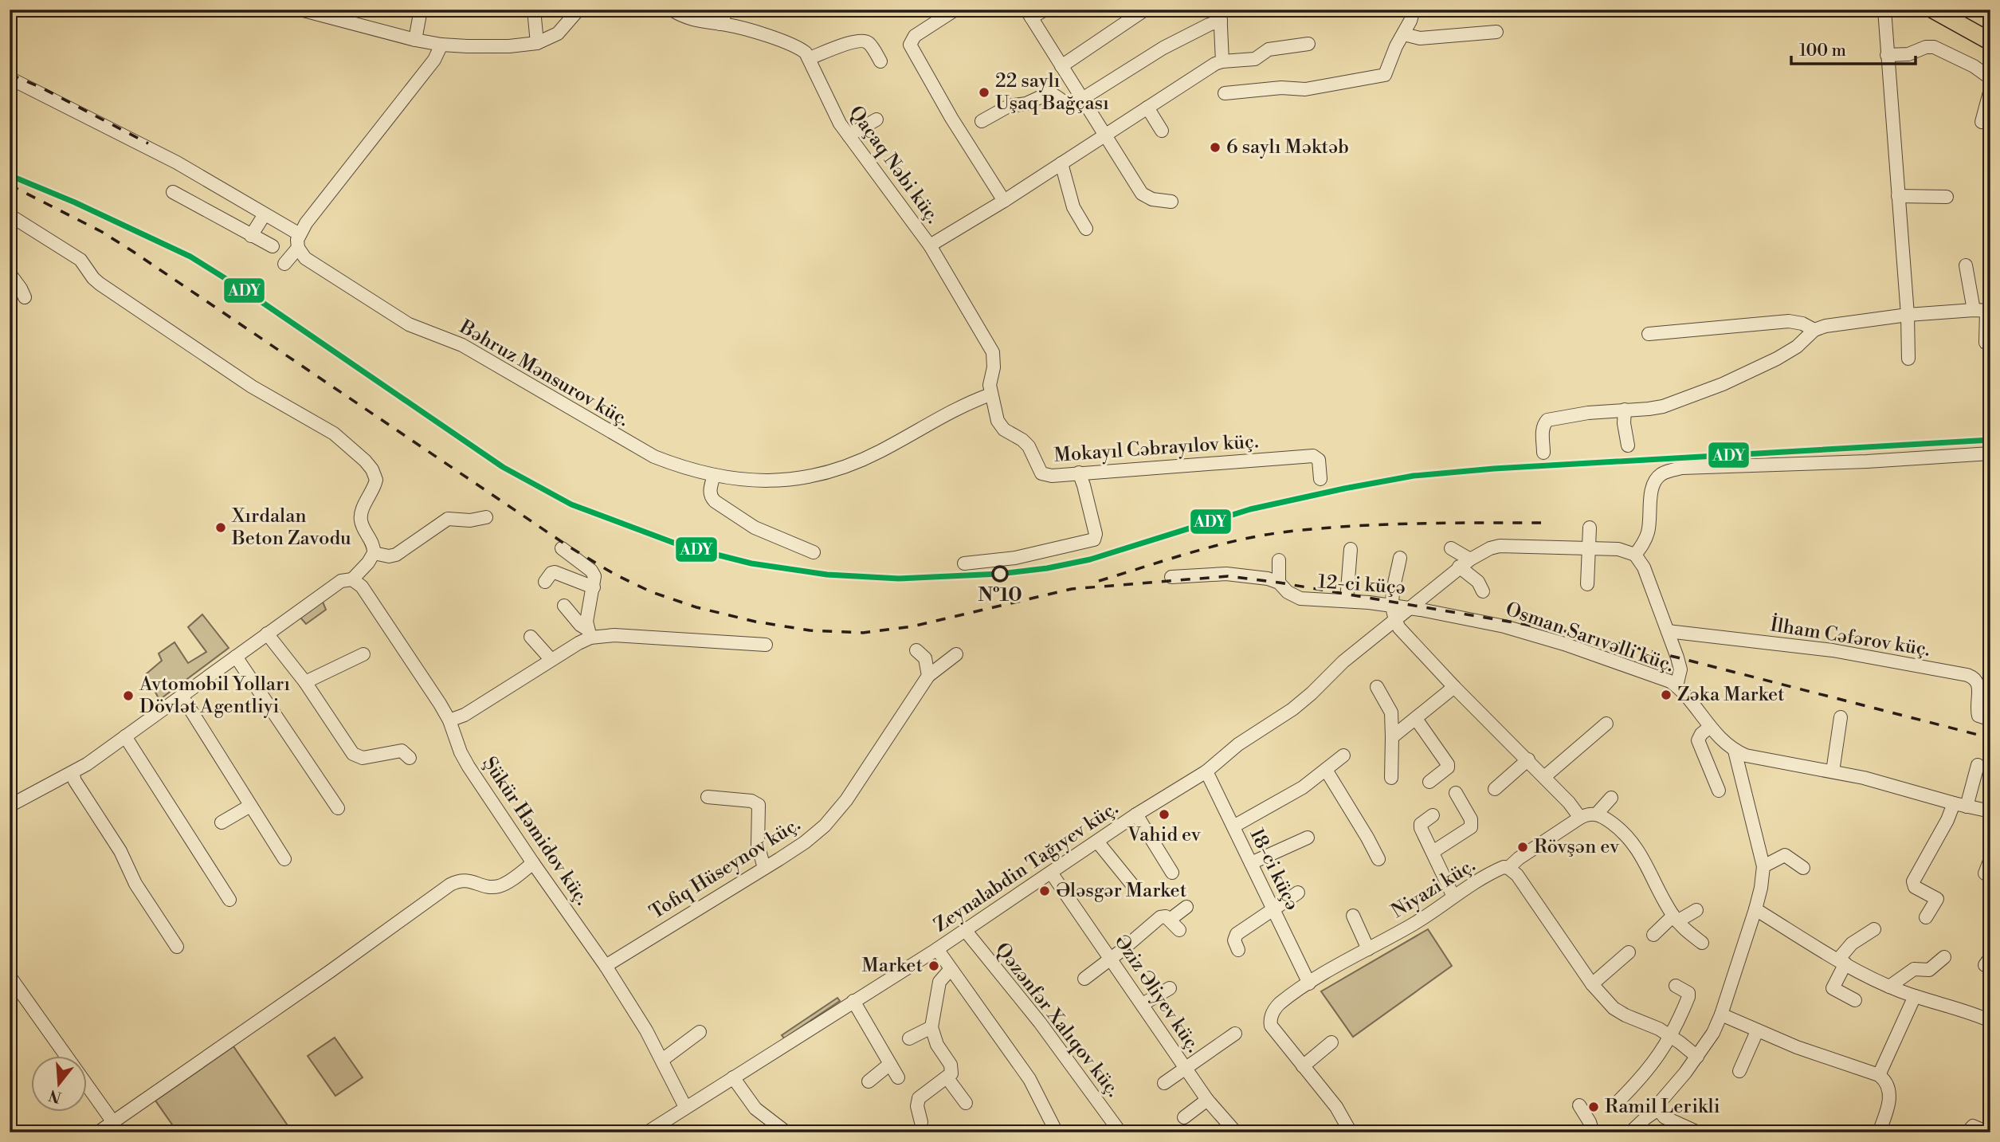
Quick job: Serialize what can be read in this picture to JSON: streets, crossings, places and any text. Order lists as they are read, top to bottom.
{
  "streets": {
    "street": [
      "Qaçaq Nəbi küç.",
      "Bəhruz Mənsurov küç.",
      "Mokayıl Cəbrayılov küç.",
      "12-ci küçə",
      "Osman Sarıvəlli küç.",
      "İlham Cəfərov küç.",
      "Şükür Həmidov küç.",
      "Zeynalabdin Tağıyev küç.",
      "Tofiq Hüseynov küç.",
      "18-ci küçə",
      "Niyazi küç.",
      "Əziz Əliyev küç.",
      "Qəzənfər Xalıqov küç."
    ]
  },
  "crossings": [
    ["Qaçaq Nəbi küç.", "Bəhruz Mənsurov küç."],
    ["Qaçaq Nəbi küç.", "Mokayıl Cəbrayılov küç."],
    ["Bəhruz Mənsurov küç.", "Mokayıl Cəbrayılov küç."],
    ["12-ci küçə", "Osman Sarıvəlli küç."],
    ["12-ci küçə", "Zeynalabdin Tağıyev küç."],
    ["Osman Sarıvəlli küç.", "Zeynalabdin Tağıyev küç."],
    ["Şükür Həmidov küç.", "Zeynalabdin Tağıyev küç."],
    ["Şükür Həmidov küç.", "Tofiq Hüseynov küç."],
    ["Zeynalabdin Tağıyev küç.", "18-ci küçə"],
    ["Zeynalabdin Tağıyev küç.", "Əziz Əliyev küç."],
    ["Zeynalabdin Tağıyev küç.", "Qəzənfər Xalıqov küç."],
    ["18-ci küçə", "Niyazi küç."]
  ],
  "places": [
    "22 saylı Uşaq Bağçası",
    "6 saylı Məktəb",
    "Xırdalan Beton Zavodu",
    "№10",
    "Zəka Market",
    "Avtomobil Yolları Dövlət Agentliyi",
    "Vahid ev",
    "Rövşən ev",
    "Ələsgər Market",
    "Market",
    "Ramil Lerikli"
  ],
  "lines": ["transit line ADY"],
  "scale_bar": "100 m",
  "north": "bottom"
}
